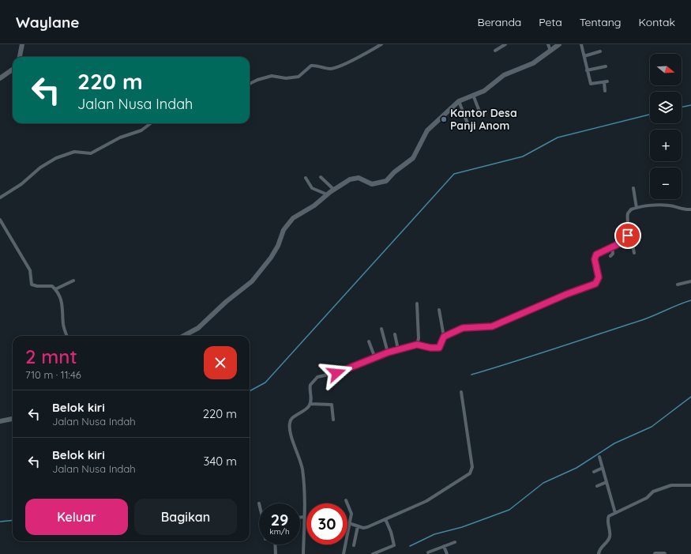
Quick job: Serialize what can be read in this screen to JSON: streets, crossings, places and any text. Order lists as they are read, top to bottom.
{
  "places": ["Kantor Desa Panji Anom"],
  "north": "right",
  "page": {
    "header": "Waylane",
    "nav": [
      "Beranda",
      "Peta",
      "Tentang",
      "Kontak"
    ],
    "map_buttons": ["+", "−"],
    "turn": ["220 m", "Jalan Nusa Indah"],
    "heading": ["2 mnt", "710 m · 11:46"],
    "list": [
      {
        "name": "Belok kiri",
        "note": "Jalan Nusa Indah",
        "value": "220 m"
      },
      {
        "name": "Belok kiri",
        "note": "Jalan Nusa Indah",
        "value": "340 m"
      }
    ],
    "buttons": ["Keluar", "Bagikan"],
    "speed": "29 km/h",
    "limit": "30"
  }
}
